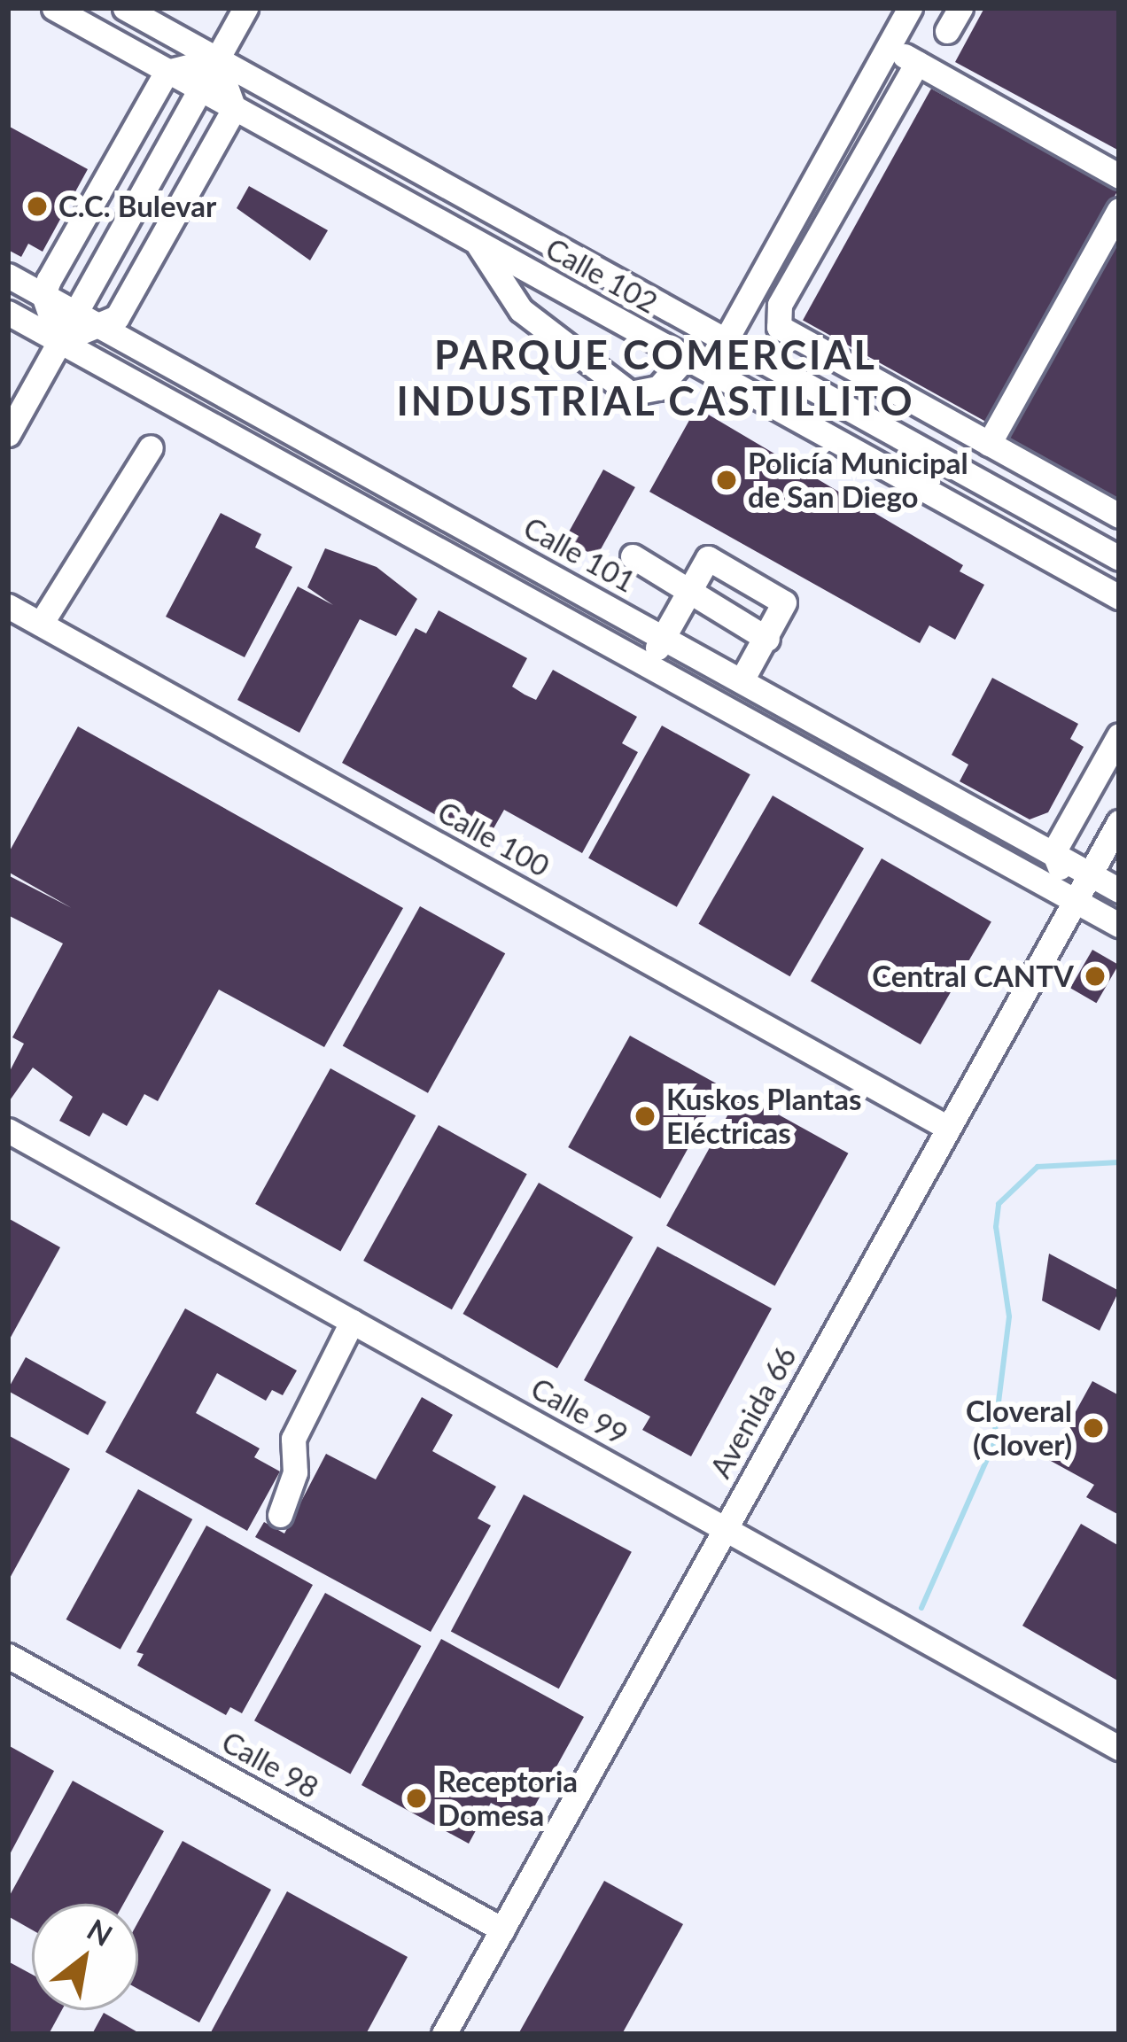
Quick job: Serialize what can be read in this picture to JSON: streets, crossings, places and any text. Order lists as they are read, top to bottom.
{
  "streets": {
    "street": [
      "Calle 102",
      "Calle 101",
      "Calle 100",
      "Calle 99",
      "Avenida 66",
      "Calle 98"
    ]
  },
  "crossings": [
    ["Calle 101", "Avenida 66"],
    ["Calle 100", "Avenida 66"],
    ["Calle 99", "Avenida 66"],
    ["Avenida 66", "Calle 98"]
  ],
  "districts": ["PARQUE COMERCIAL INDUSTRIAL CASTILLITO"],
  "places": [
    "C.C. Bulevar",
    "Policía Municipal de San Diego",
    "Central CANTV",
    "Kuskos Plantas Eléctricas",
    "Cloveral (Clover)",
    "Receptoria Domesa"
  ],
  "north": "top right"
}
